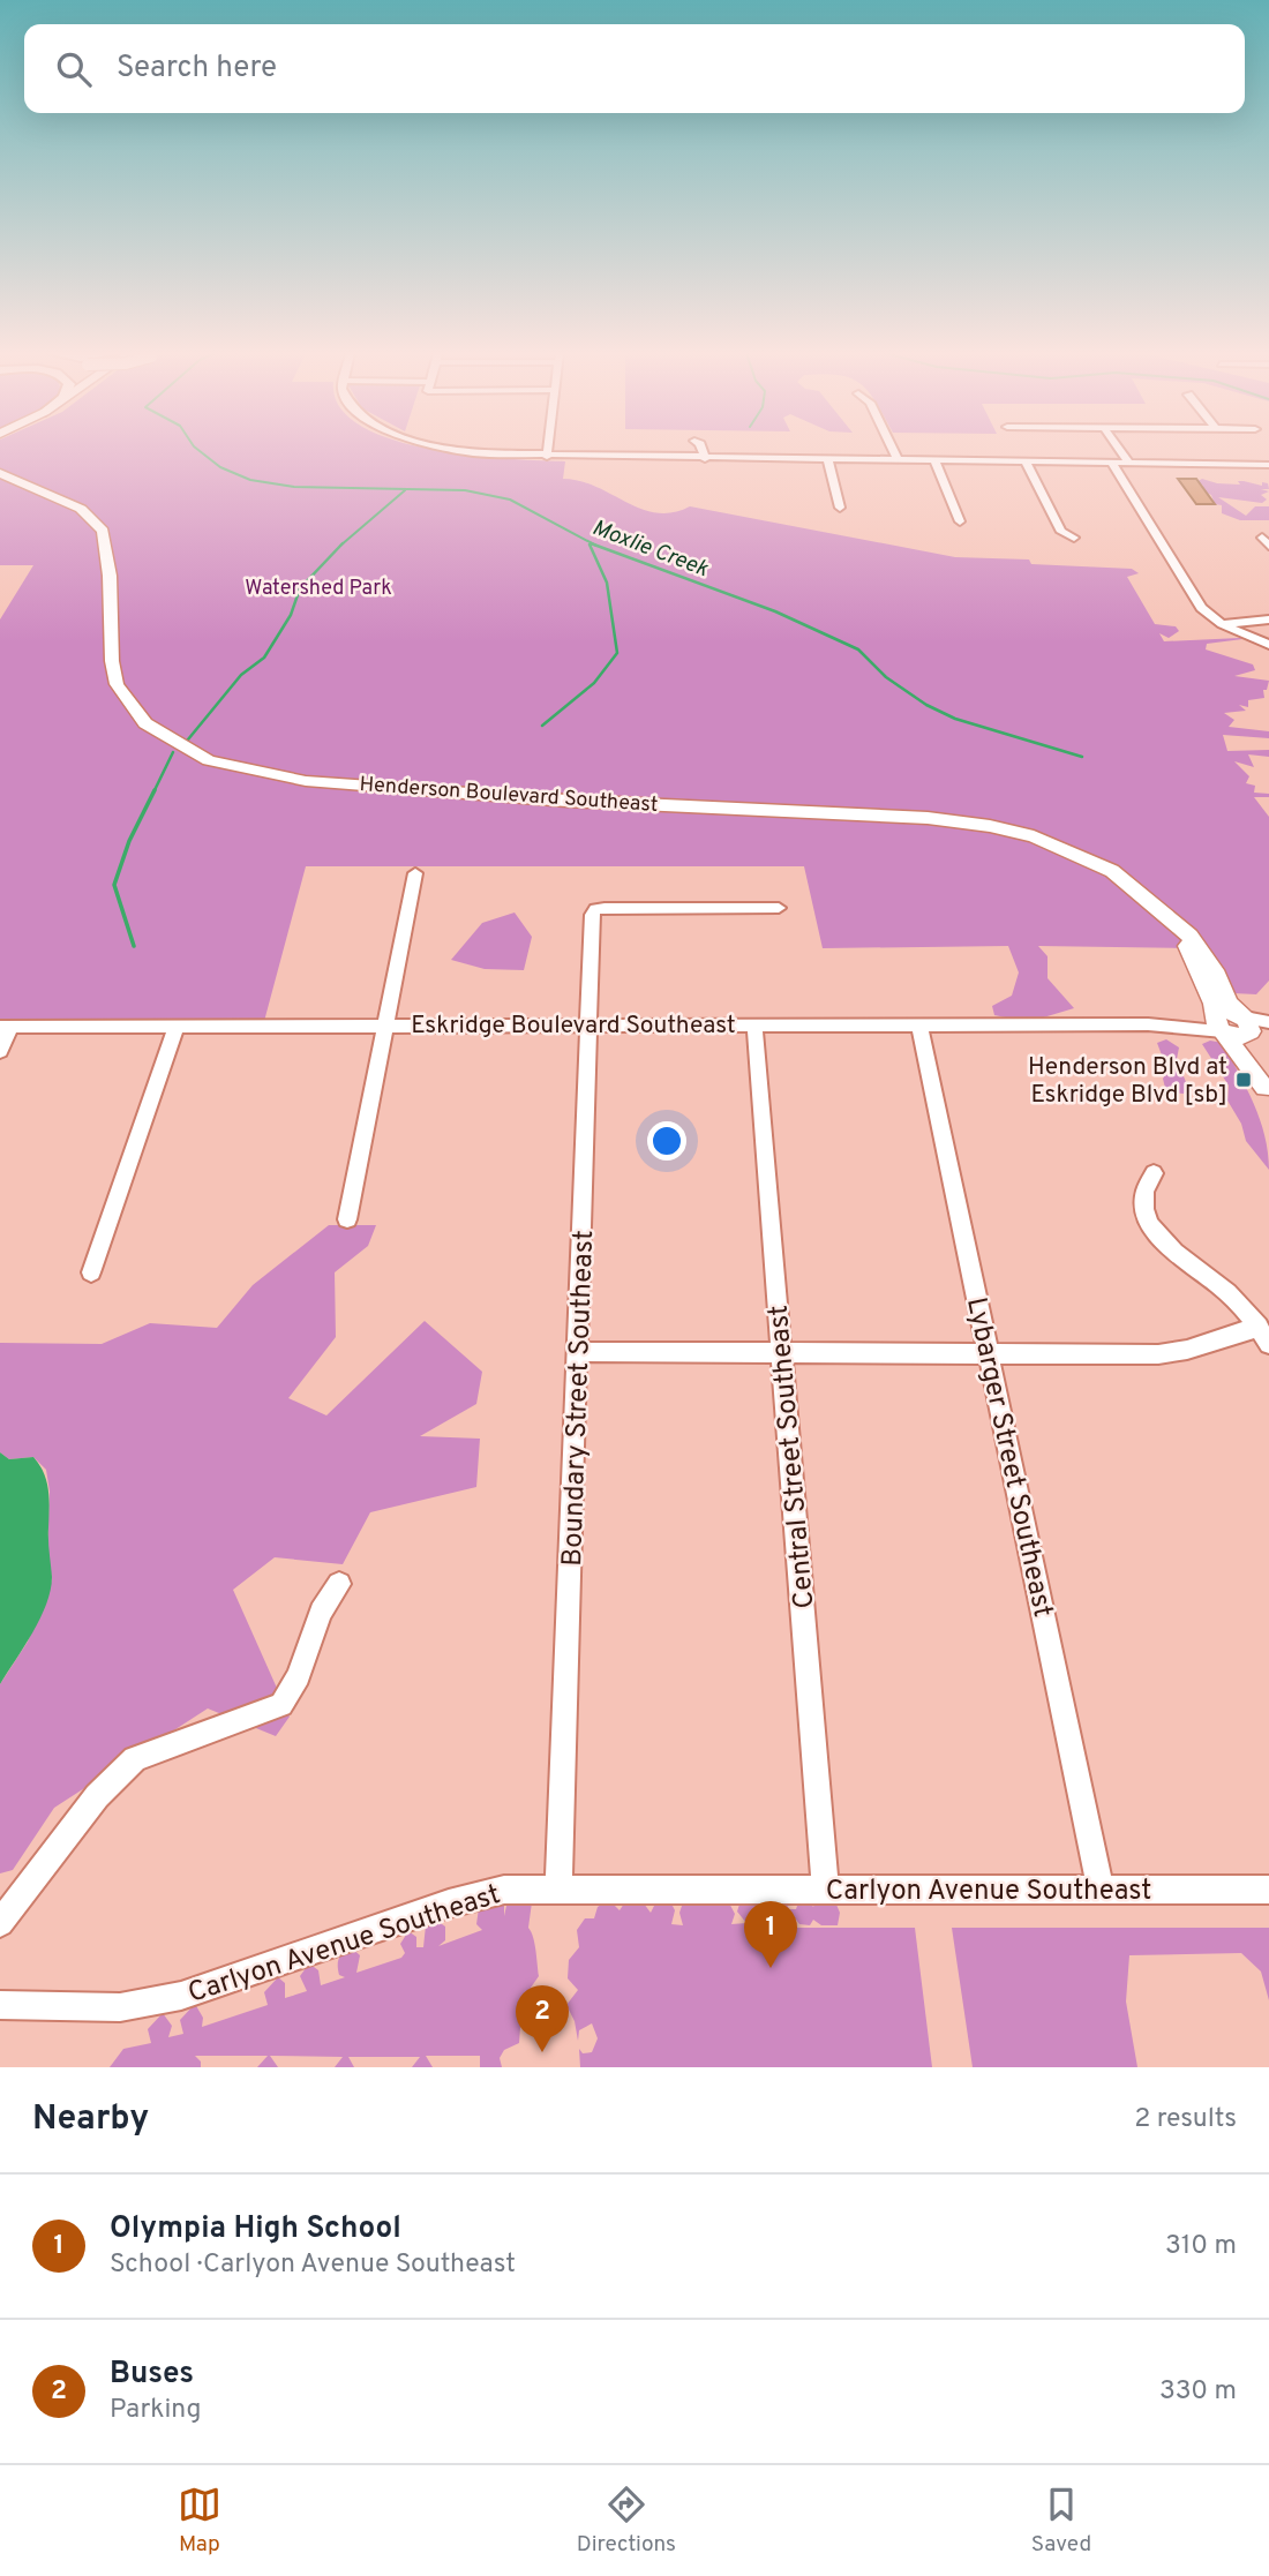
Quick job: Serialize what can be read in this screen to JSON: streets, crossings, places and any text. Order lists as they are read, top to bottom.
{
  "streets": {
    "main road": ["Henderson Boulevard Southeast"],
    "street": [
      "Eskridge Boulevard Southeast",
      "Boundary Street Southeast",
      "Central Street Southeast",
      "Lybarger Street Southeast",
      "Carlyon Avenue Southeast"
    ]
  },
  "crossings": [
    ["Henderson Boulevard Southeast", "Eskridge Boulevard Southeast"],
    ["Eskridge Boulevard Southeast", "Boundary Street Southeast"],
    ["Eskridge Boulevard Southeast", "Central Street Southeast"],
    ["Eskridge Boulevard Southeast", "Lybarger Street Southeast"],
    ["Boundary Street Southeast", "Carlyon Avenue Southeast"],
    ["Central Street Southeast", "Carlyon Avenue Southeast"],
    ["Lybarger Street Southeast", "Carlyon Avenue Southeast"]
  ],
  "water": ["Moxlie Creek"],
  "parks": ["Watershed Park"],
  "places": {
    "transit": ["Henderson Blvd at Eskridge Blvd [sb]"]
  },
  "page": {
    "search": "Search here",
    "pins": ["1", "2"],
    "heading": ["Nearby", "2 results"],
    "list": [
      {
        "mark": "1",
        "name": "Olympia High School",
        "note": "School · Carlyon Avenue Southeast",
        "value": "310 m"
      },
      {
        "mark": "2",
        "name": "Buses",
        "note": "Parking",
        "value": "330 m"
      }
    ],
    "nav": ["Map", "Directions", "Saved"]
  }
}
